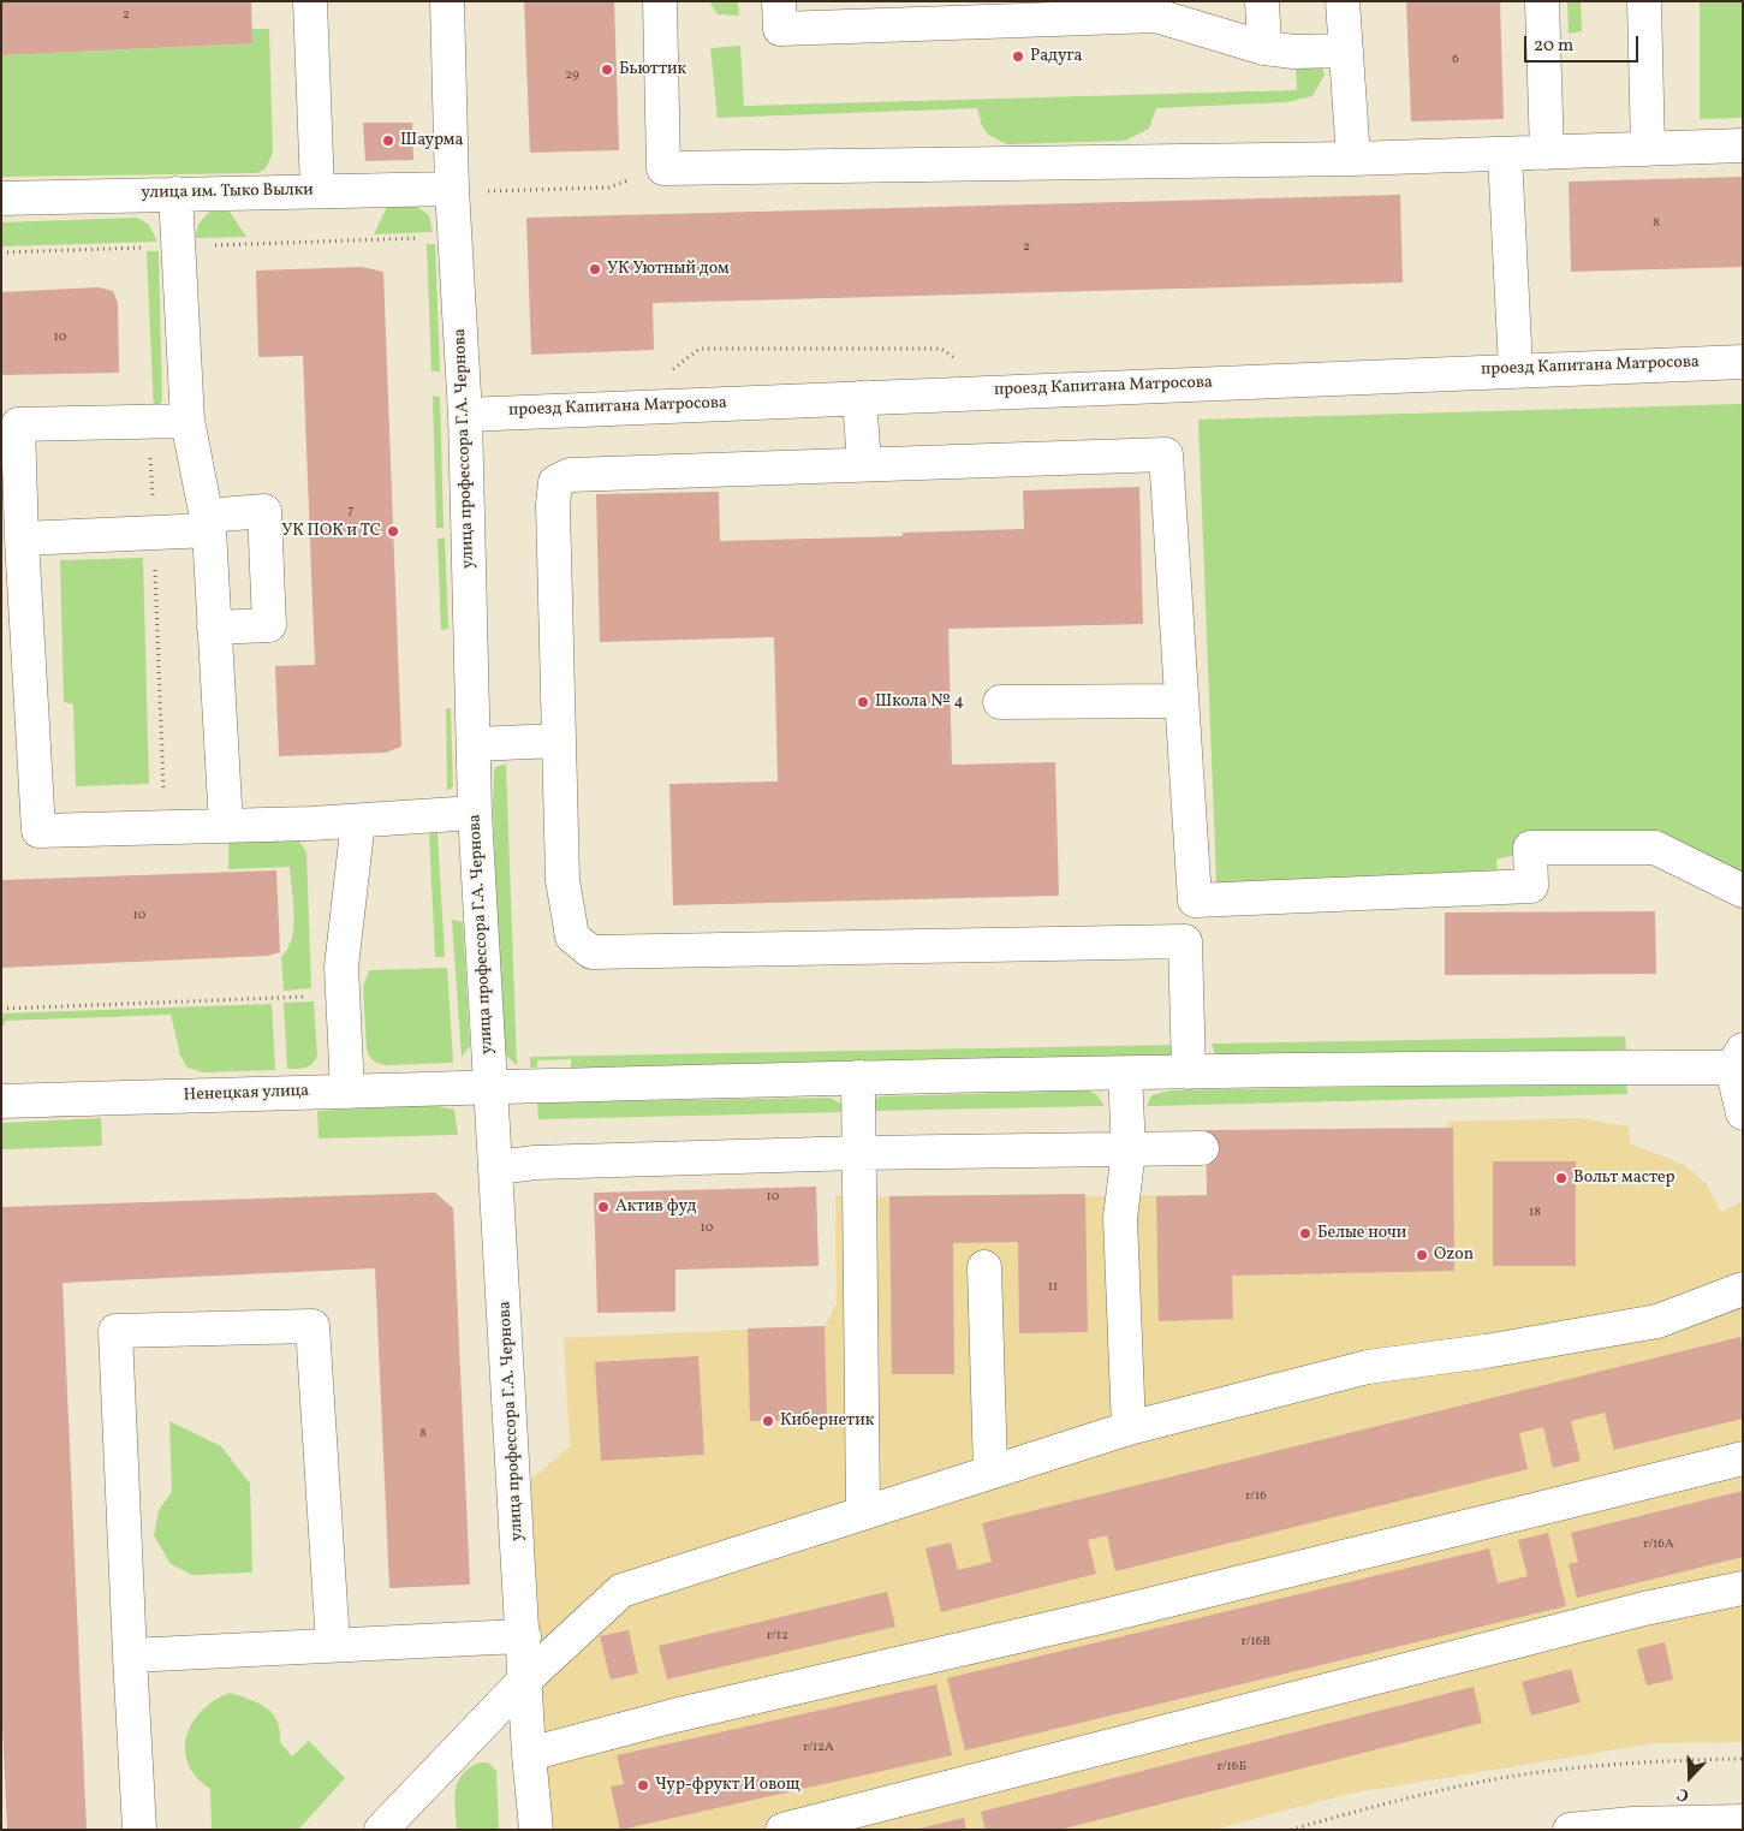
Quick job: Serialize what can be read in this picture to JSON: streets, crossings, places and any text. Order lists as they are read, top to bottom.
{
  "streets": {
    "street": [
      "улица им. Тыко Вылки",
      "проезд Капитана Матросова",
      "улица профессора Г.А. Чернова",
      "Ненецкая улица"
    ]
  },
  "crossings": [
    ["улица им. Тыко Вылки", "улица профессора Г.А. Чернова"],
    ["проезд Капитана Матросова", "улица профессора Г.А. Чернова"],
    ["улица профессора Г.А. Чернова", "Ненецкая улица"]
  ],
  "places": [
    "Радуга",
    "Бьюттик",
    "Шаурма",
    "УК Уютный дом",
    "УК ПОК и ТС",
    "Школа № 4",
    "Вольт мастер",
    "Актив фуд",
    "Белые ночи",
    "Ozon",
    "Кибернетик",
    "Чур-фрукт И овощ"
  ],
  "house_numbers": [
    "2",
    "6",
    "29",
    "8",
    "2",
    "10",
    "7",
    "10",
    "10",
    "18",
    "10",
    "11",
    "8",
    "г/16",
    "г/16А",
    "г/12",
    "г/16В",
    "г/12А",
    "г/16Б"
  ],
  "scale_bar": "20 m",
  "north": "bottom"
}
